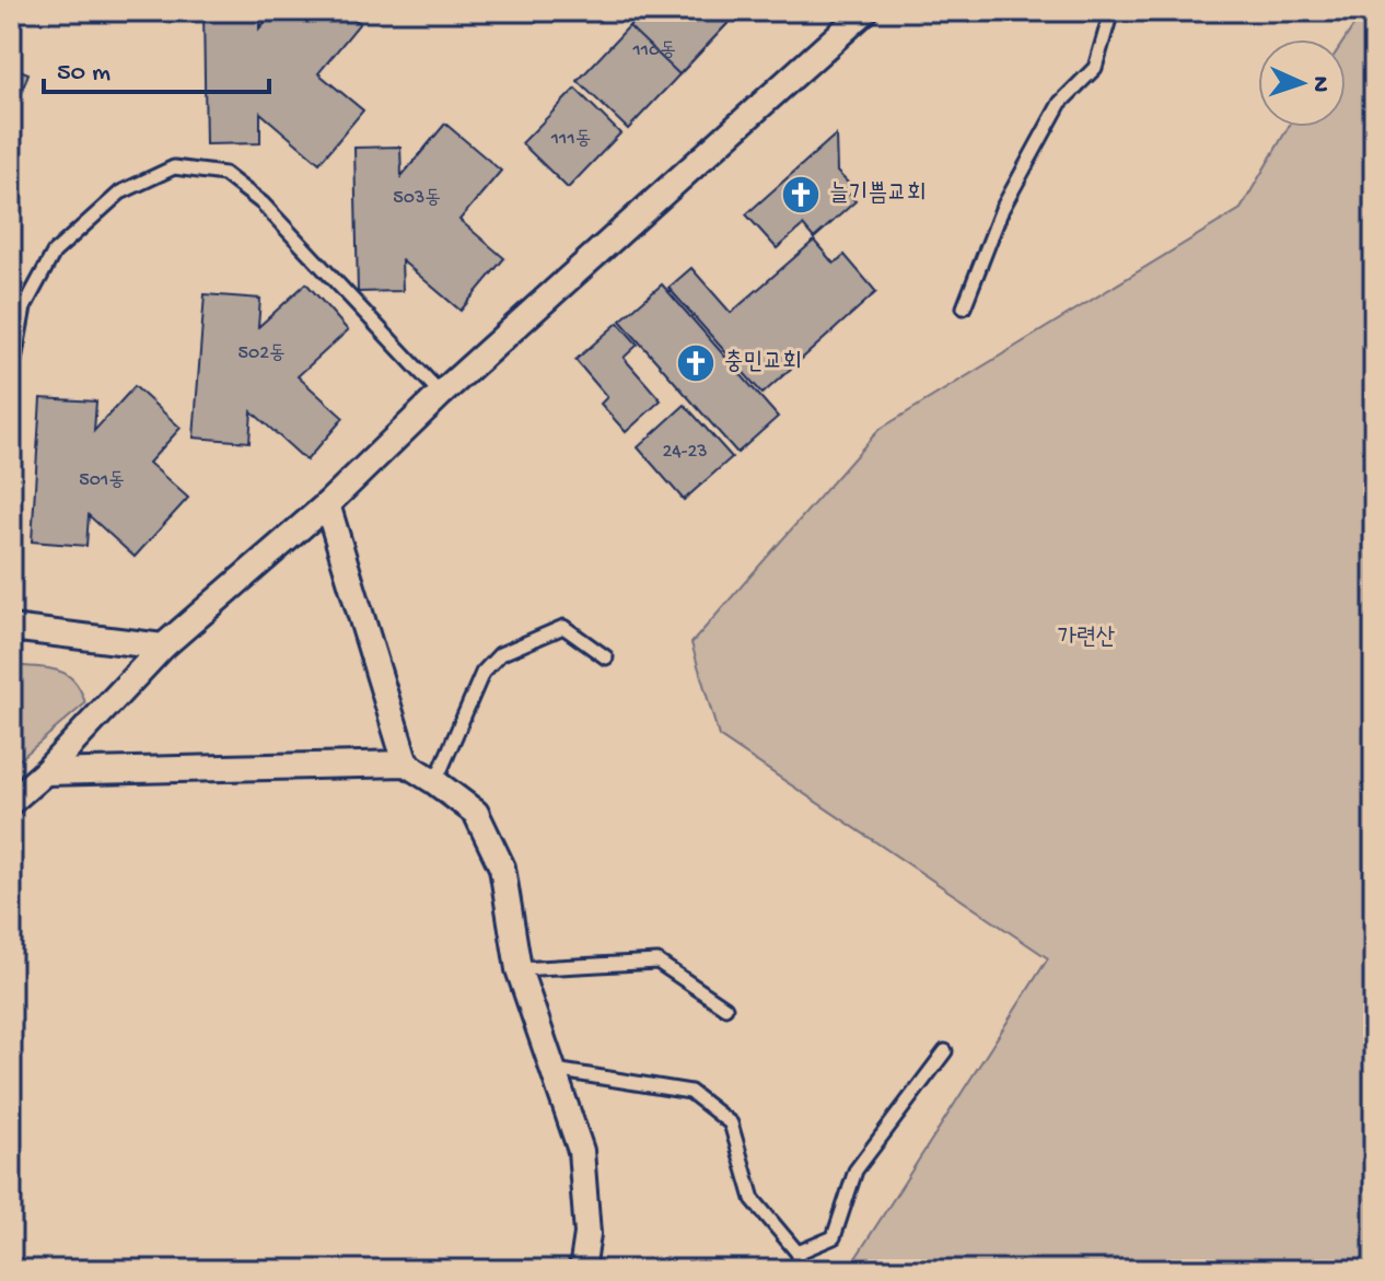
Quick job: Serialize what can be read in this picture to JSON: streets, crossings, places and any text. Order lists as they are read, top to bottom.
{
  "parks": ["가련산"],
  "places": {
    "church": ["늘기쁨교회", "충민교회"]
  },
  "house_numbers": [
    "110동",
    "111동",
    "503동",
    "502동",
    "24-23",
    "501동"
  ],
  "scale_bar": "50 m",
  "north": "right"
}
